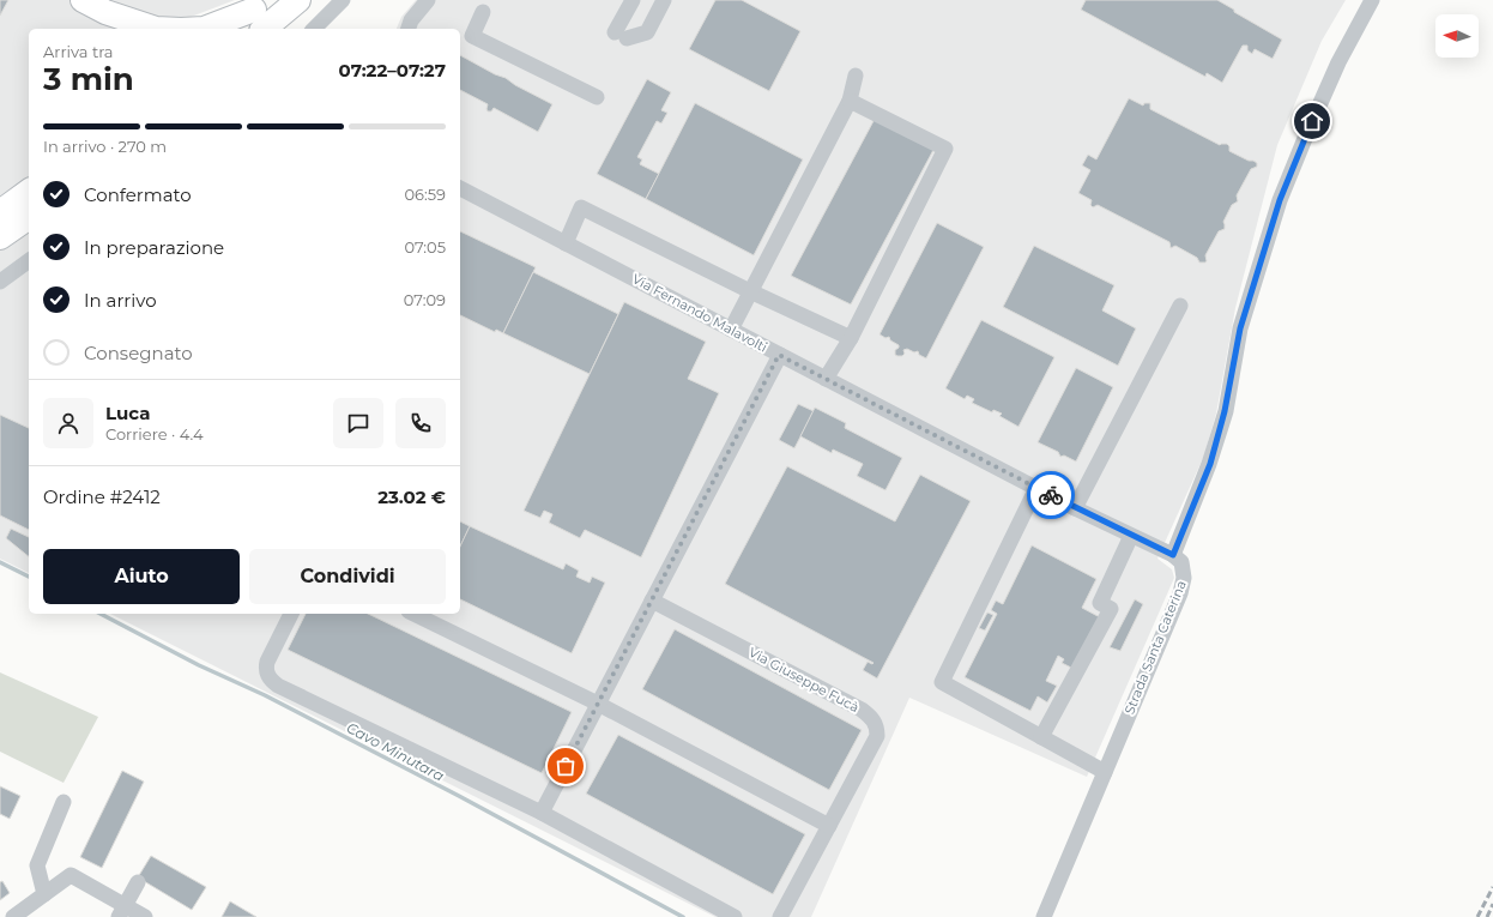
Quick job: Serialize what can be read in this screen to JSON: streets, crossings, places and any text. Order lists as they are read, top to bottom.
{
  "streets": {
    "street": ["Via Fernando Malavolti", "Strada Santa Caterina", "Via Giuseppe Fucà"]
  },
  "crossings": [
    ["Via Fernando Malavolti", "Strada Santa Caterina"]
  ],
  "water": ["Cavo Minutara"],
  "north": "left",
  "page": {
    "heading": ["3 min", "Arriva tra", "07:22–07:27"],
    "panel": [
      "Luca",
      "Corriere · 4.4",
      "Ordine #2412",
      "23.02 €"
    ],
    "bar": "In arrivo · 270 m",
    "list": [
      ["Confermato", "06:59"],
      ["In preparazione", "07:05"],
      ["In arrivo", "07:09"],
      "Consegnato"
    ],
    "buttons": ["Aiuto", "Condividi"]
  }
}
